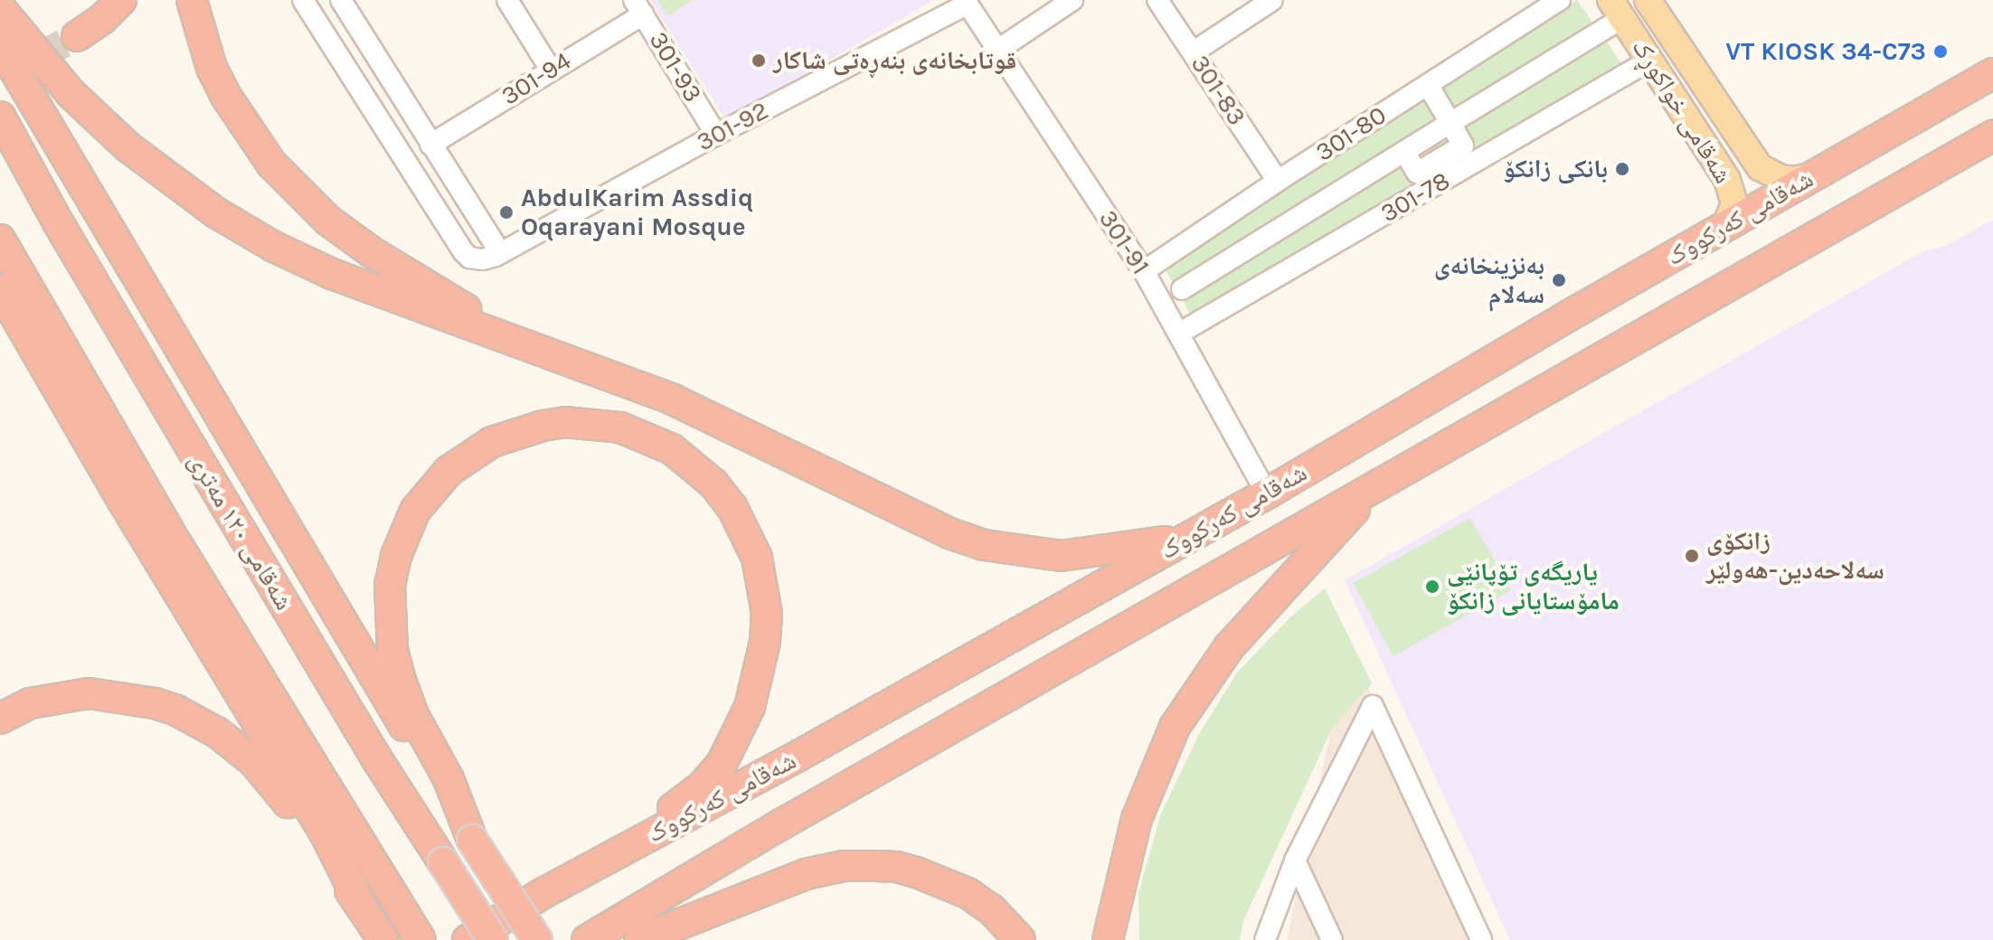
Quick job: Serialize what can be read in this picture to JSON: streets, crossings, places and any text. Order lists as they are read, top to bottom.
{
  "streets": {
    "highway": ["شەقامی کەرکووک", "شەقامی ١٢٠ مەتری"],
    "main road": ["شەقامی خواکوڕک"],
    "street": [
      "301-93",
      "301-94",
      "301-83",
      "301-92",
      "301-80",
      "301-78",
      "301-91"
    ]
  },
  "crossings": [
    ["301-93", "301-94"],
    ["301-93", "301-92"],
    ["301-83", "301-80"],
    ["شەقامی خواکوڕک", "301-78"],
    ["شەقامی خواکوڕک", "شەقامی کەرکووک"],
    ["301-92", "301-91"],
    ["301-80", "301-91"],
    ["301-78", "301-91"],
    ["شەقامی کەرکووک", "301-91"]
  ],
  "places": [
    "VT KIOSK 34-C73",
    "قوتابخانەی بنەڕەتی شاکار",
    "بانکی زانکۆ",
    "AbdulKarim Assdiq Oqarayani Mosque",
    "بەنزینخانەی سەلام",
    "زانکۆی سەلاحەدین-هەولێر",
    "یاریگەی تۆپانێی مامۆستایانی زانکۆ"
  ]
}
